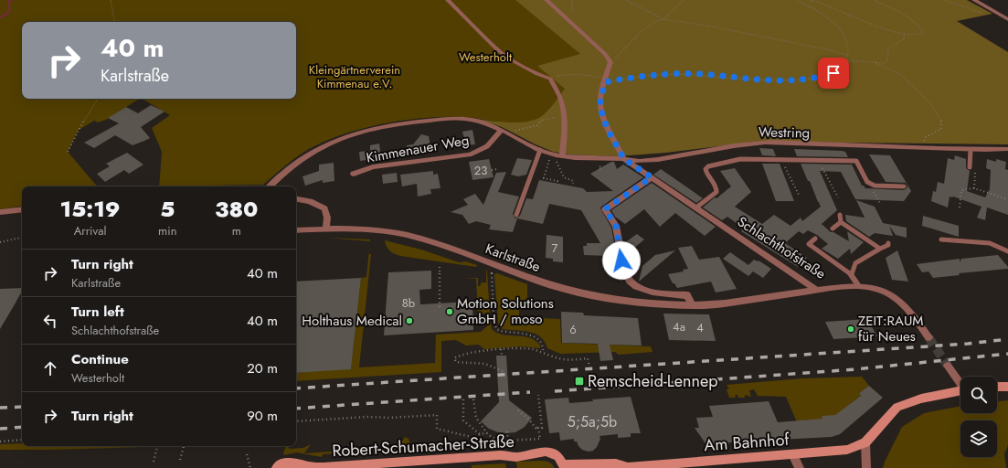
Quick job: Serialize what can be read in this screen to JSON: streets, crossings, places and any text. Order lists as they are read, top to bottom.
{
  "streets": {
    "street": [
      "Westring",
      "Kimmenauer Weg",
      "Schlachthofstraße",
      "Karlstraße",
      "Am Bahnhof",
      "Robert-Schumacher-Straße"
    ]
  },
  "crossings": [
    ["Westring", "Kimmenauer Weg"],
    ["Westring", "Schlachthofstraße"],
    ["Schlachthofstraße", "Karlstraße"],
    ["Am Bahnhof", "Robert-Schumacher-Straße"]
  ],
  "parks": ["Westerholt", "Kleingärtnerverein Kimmenau e.V."],
  "places": {
    "other": ["Motion Solutions GmbH / moso", "Holthaus Medical", "ZEIT:RAUM für Neues"],
    "transit": ["Remscheid-Lennep"]
  },
  "house_numbers": [
    "23",
    "7",
    "8b",
    "4a",
    "4",
    "6",
    "5;5a;5b"
  ],
  "page": {
    "turn": ["40 m", "Karlstraße"],
    "eta": [
      "15:19",
      "Arrival",
      "5",
      "min",
      "380",
      "m"
    ],
    "list": [
      {
        "name": "Turn right",
        "note": "Karlstraße",
        "value": "40 m"
      },
      {
        "name": "Turn left",
        "note": "Schlachthofstraße",
        "value": "40 m"
      },
      {
        "name": "Continue",
        "note": "Westerholt",
        "value": "20 m"
      },
      {
        "name": "Turn right",
        "value": "90 m"
      }
    ]
  }
}
